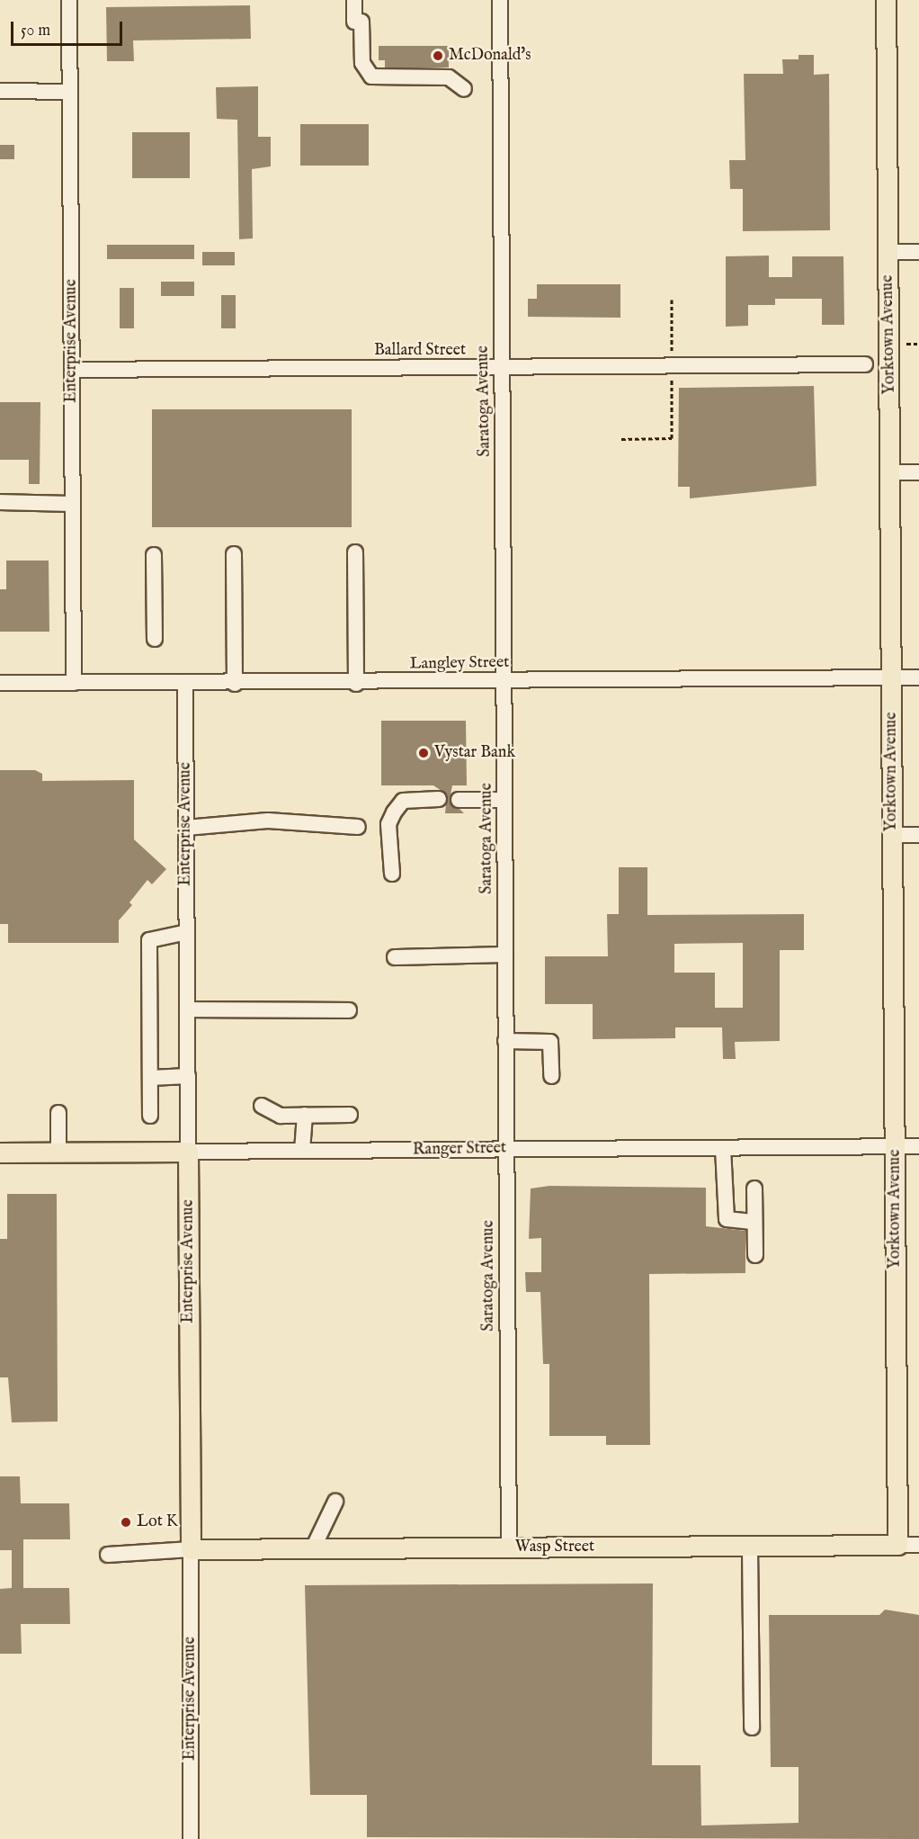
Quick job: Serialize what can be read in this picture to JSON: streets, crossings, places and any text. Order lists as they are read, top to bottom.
{
  "streets": {
    "main road": [
      "Yorktown Avenue",
      "Enterprise Avenue",
      "Ranger Street",
      "Wasp Street"
    ],
    "street": ["Ballard Street", "Saratoga Avenue", "Langley Street"]
  },
  "crossings": [
    ["Yorktown Avenue", "Langley Street"],
    ["Yorktown Avenue", "Ranger Street"],
    ["Yorktown Avenue", "Wasp Street"],
    ["Enterprise Avenue", "Ballard Street"],
    ["Enterprise Avenue", "Langley Street"],
    ["Enterprise Avenue", "Ranger Street"],
    ["Enterprise Avenue", "Wasp Street"],
    ["Ballard Street", "Saratoga Avenue"],
    ["Saratoga Avenue", "Langley Street"],
    ["Saratoga Avenue", "Ranger Street"],
    ["Saratoga Avenue", "Wasp Street"]
  ],
  "places": ["McDonald's", "Vystar Bank", "Lot K"],
  "scale_bar": "50 m"
}
